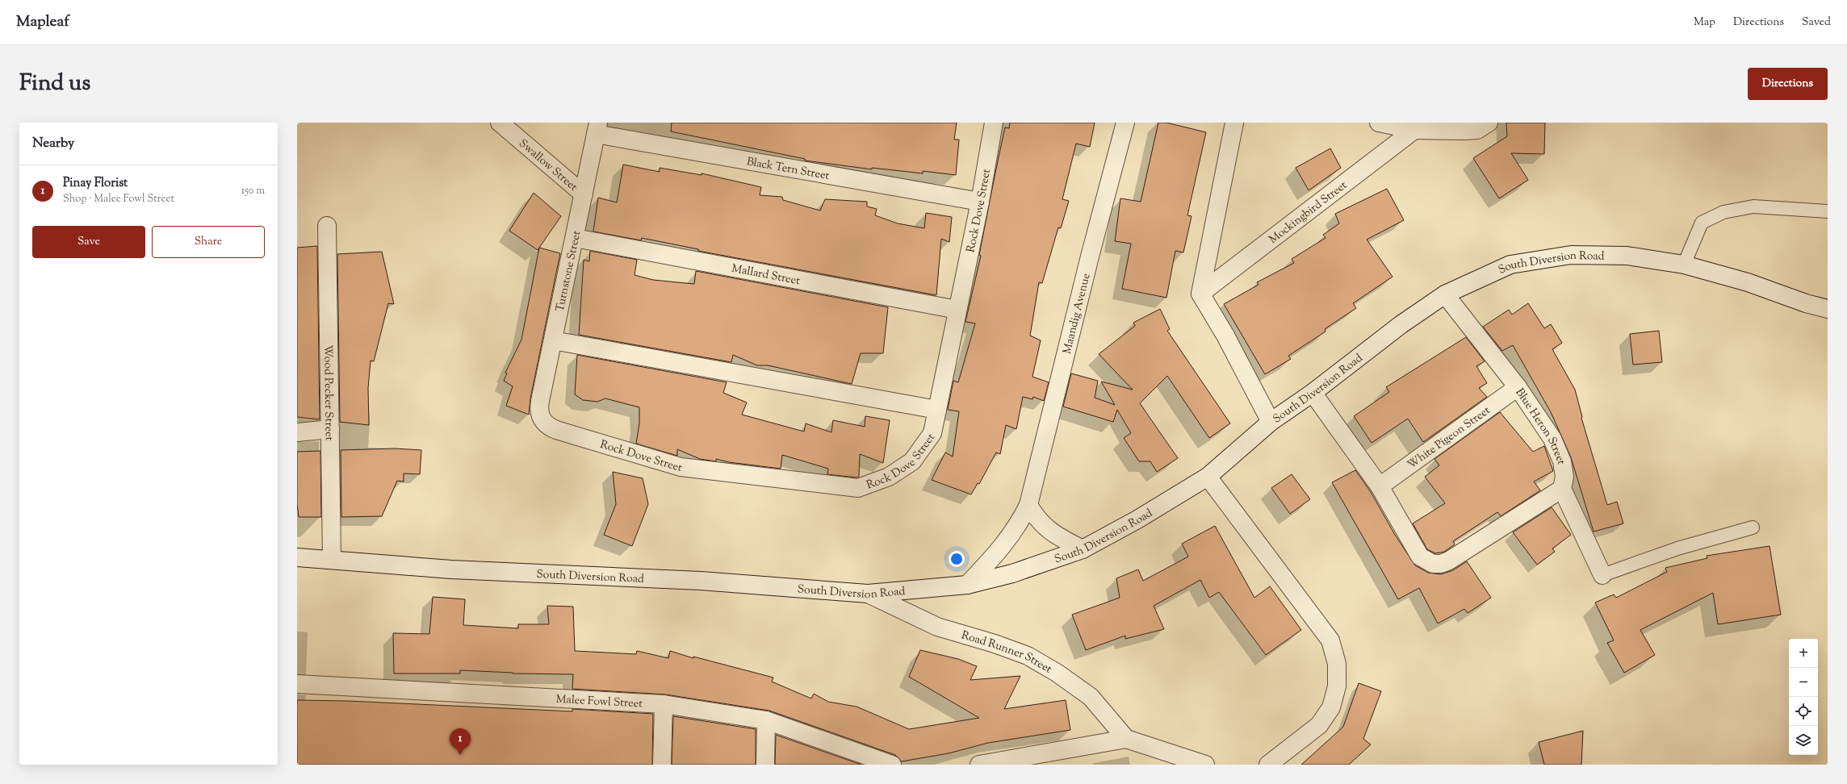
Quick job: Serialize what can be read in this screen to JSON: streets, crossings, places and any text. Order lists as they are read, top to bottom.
{
  "streets": {
    "street": [
      "Swallow Street",
      "Black Tern Street",
      "Rock Dove Street",
      "Mockingbird Street",
      "South Diversion Road",
      "Turnstone Street",
      "Mallard Street",
      "Maandig Avenue",
      "Wood Pecker Street",
      "Blue Heron Street",
      "White Pigeon Street",
      "Road Runner Street",
      "Malee Fowl Street"
    ]
  },
  "crossings": [
    ["Swallow Street", "Turnstone Street"],
    ["Black Tern Street", "Rock Dove Street"],
    ["Black Tern Street", "Turnstone Street"],
    ["Rock Dove Street", "Turnstone Street"],
    ["Rock Dove Street", "Mallard Street"],
    ["South Diversion Road", "Maandig Avenue"],
    ["South Diversion Road", "Wood Pecker Street"],
    ["South Diversion Road", "Blue Heron Street"],
    ["South Diversion Road", "Road Runner Street"],
    ["Turnstone Street", "Mallard Street"],
    ["Blue Heron Street", "White Pigeon Street"]
  ],
  "page": {
    "header": "Mapleaf",
    "nav": ["Map", "Directions", "Saved"],
    "title": "Find us",
    "buttons": [
      "Directions",
      ["Save", "Share"]
    ],
    "heading": "Nearby",
    "list": [
      {
        "mark": "1",
        "name": "Pinay Florist",
        "note": "Shop · Malee Fowl Street",
        "value": "150 m"
      }
    ],
    "map_buttons": ["+", "−"],
    "pins": "1"
  }
}
